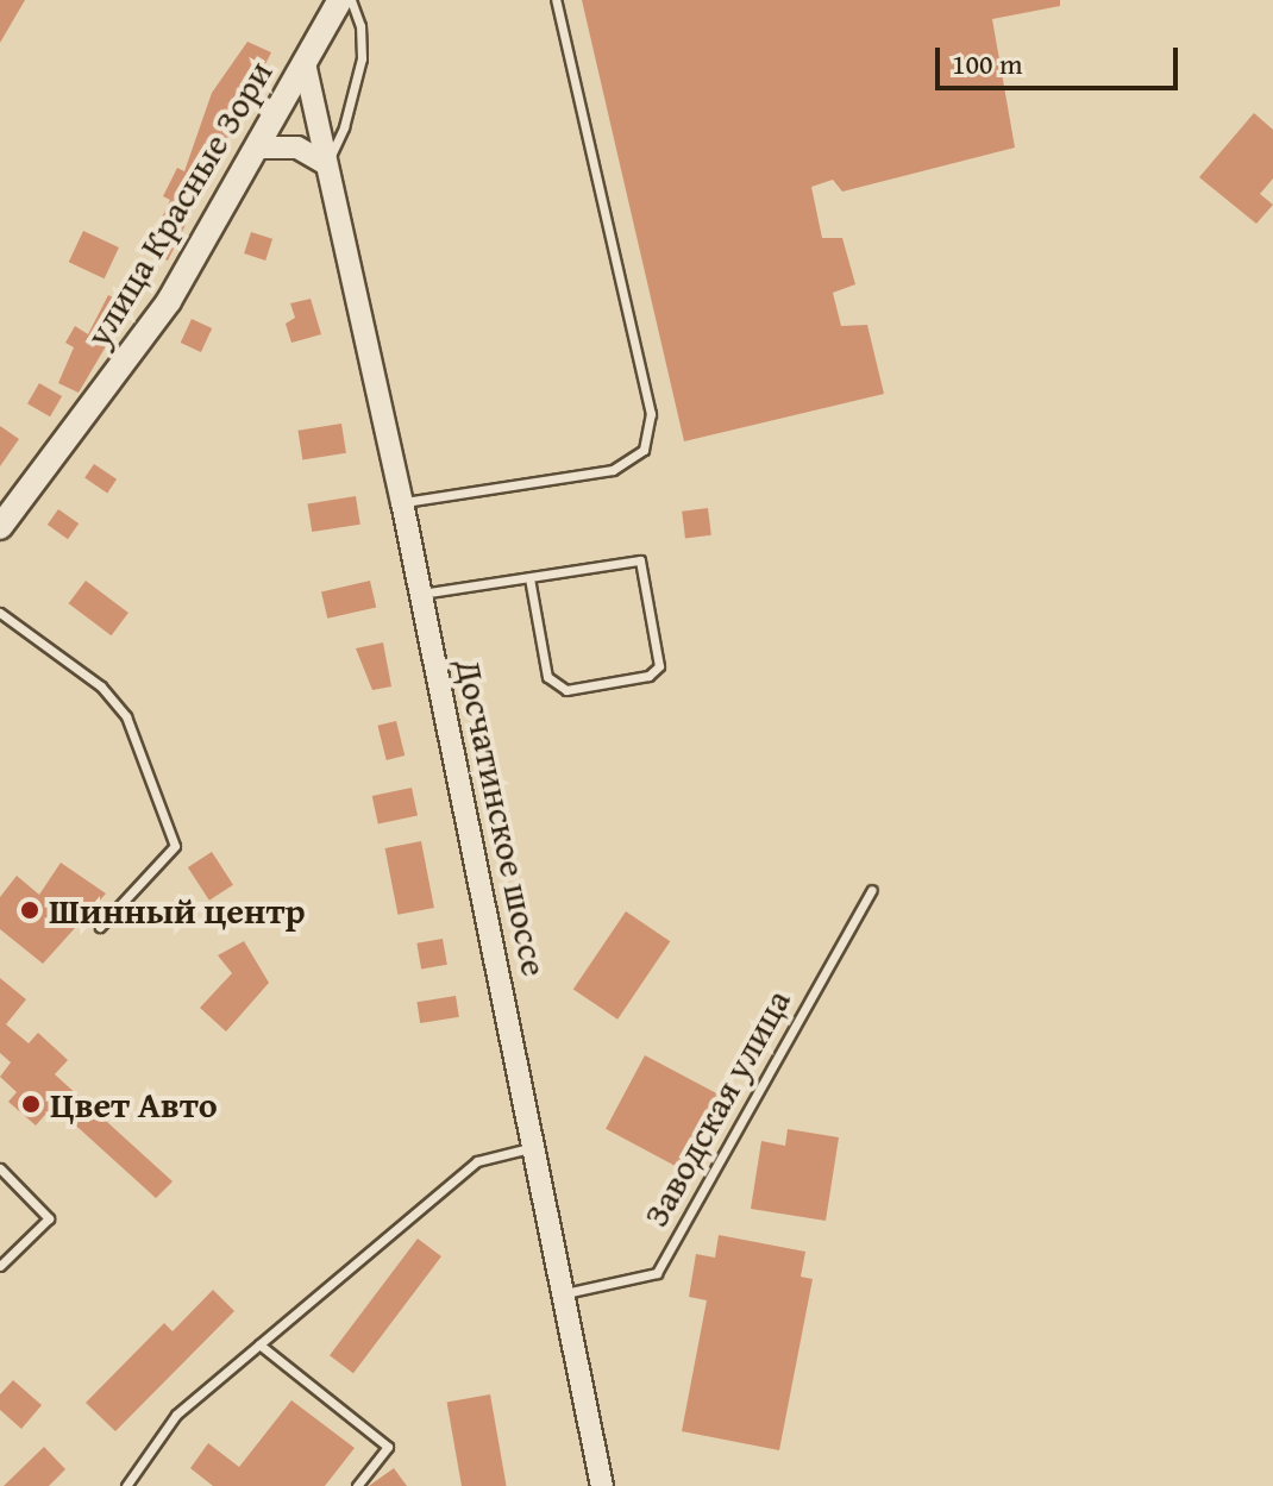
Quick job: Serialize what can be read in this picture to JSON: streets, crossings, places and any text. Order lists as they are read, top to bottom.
{
  "streets": {
    "main road": ["улица Красные Зори"],
    "street": ["Досчатинское шоссе"],
    "lane": ["Заводская улица"]
  },
  "crossings": [
    ["улица Красные Зори", "Досчатинское шоссе"],
    ["Досчатинское шоссе", "Заводская улица"]
  ],
  "places": ["Шинный центр", "Цвет Авто"],
  "scale_bar": "100 m"
}
